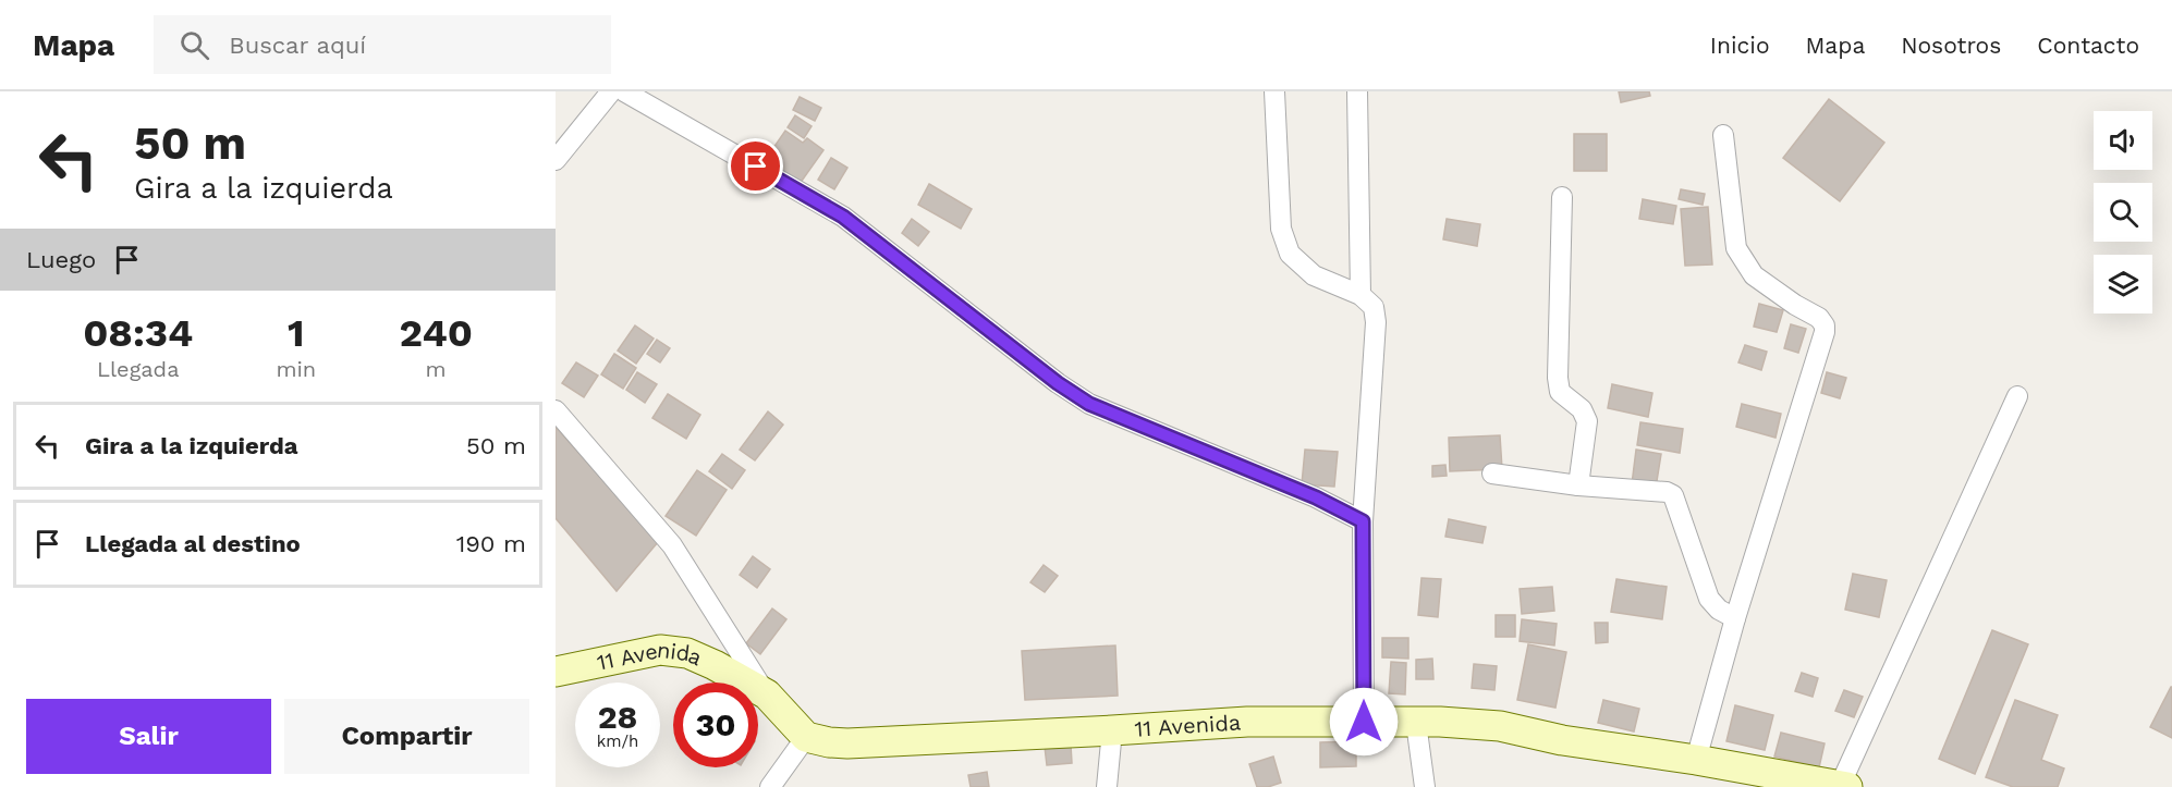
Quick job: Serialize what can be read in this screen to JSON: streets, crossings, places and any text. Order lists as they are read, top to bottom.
{
  "streets": {
    "street": ["11 Avenida"]
  },
  "page": {
    "header": "Mapa",
    "search": "Buscar aquí",
    "nav": [
      "Inicio",
      "Mapa",
      "Nosotros",
      "Contacto"
    ],
    "turn": ["50 m", "Gira a la izquierda"],
    "then": "Luego",
    "eta": [
      "08:34",
      "Llegada",
      "1",
      "min",
      "240",
      "m"
    ],
    "list": [
      {
        "name": "Gira a la izquierda",
        "value": "50 m"
      },
      {
        "name": "Llegada al destino",
        "value": "190 m"
      }
    ],
    "speed": "28 km/h",
    "limit": "30",
    "buttons": ["Salir", "Compartir"]
  }
}
